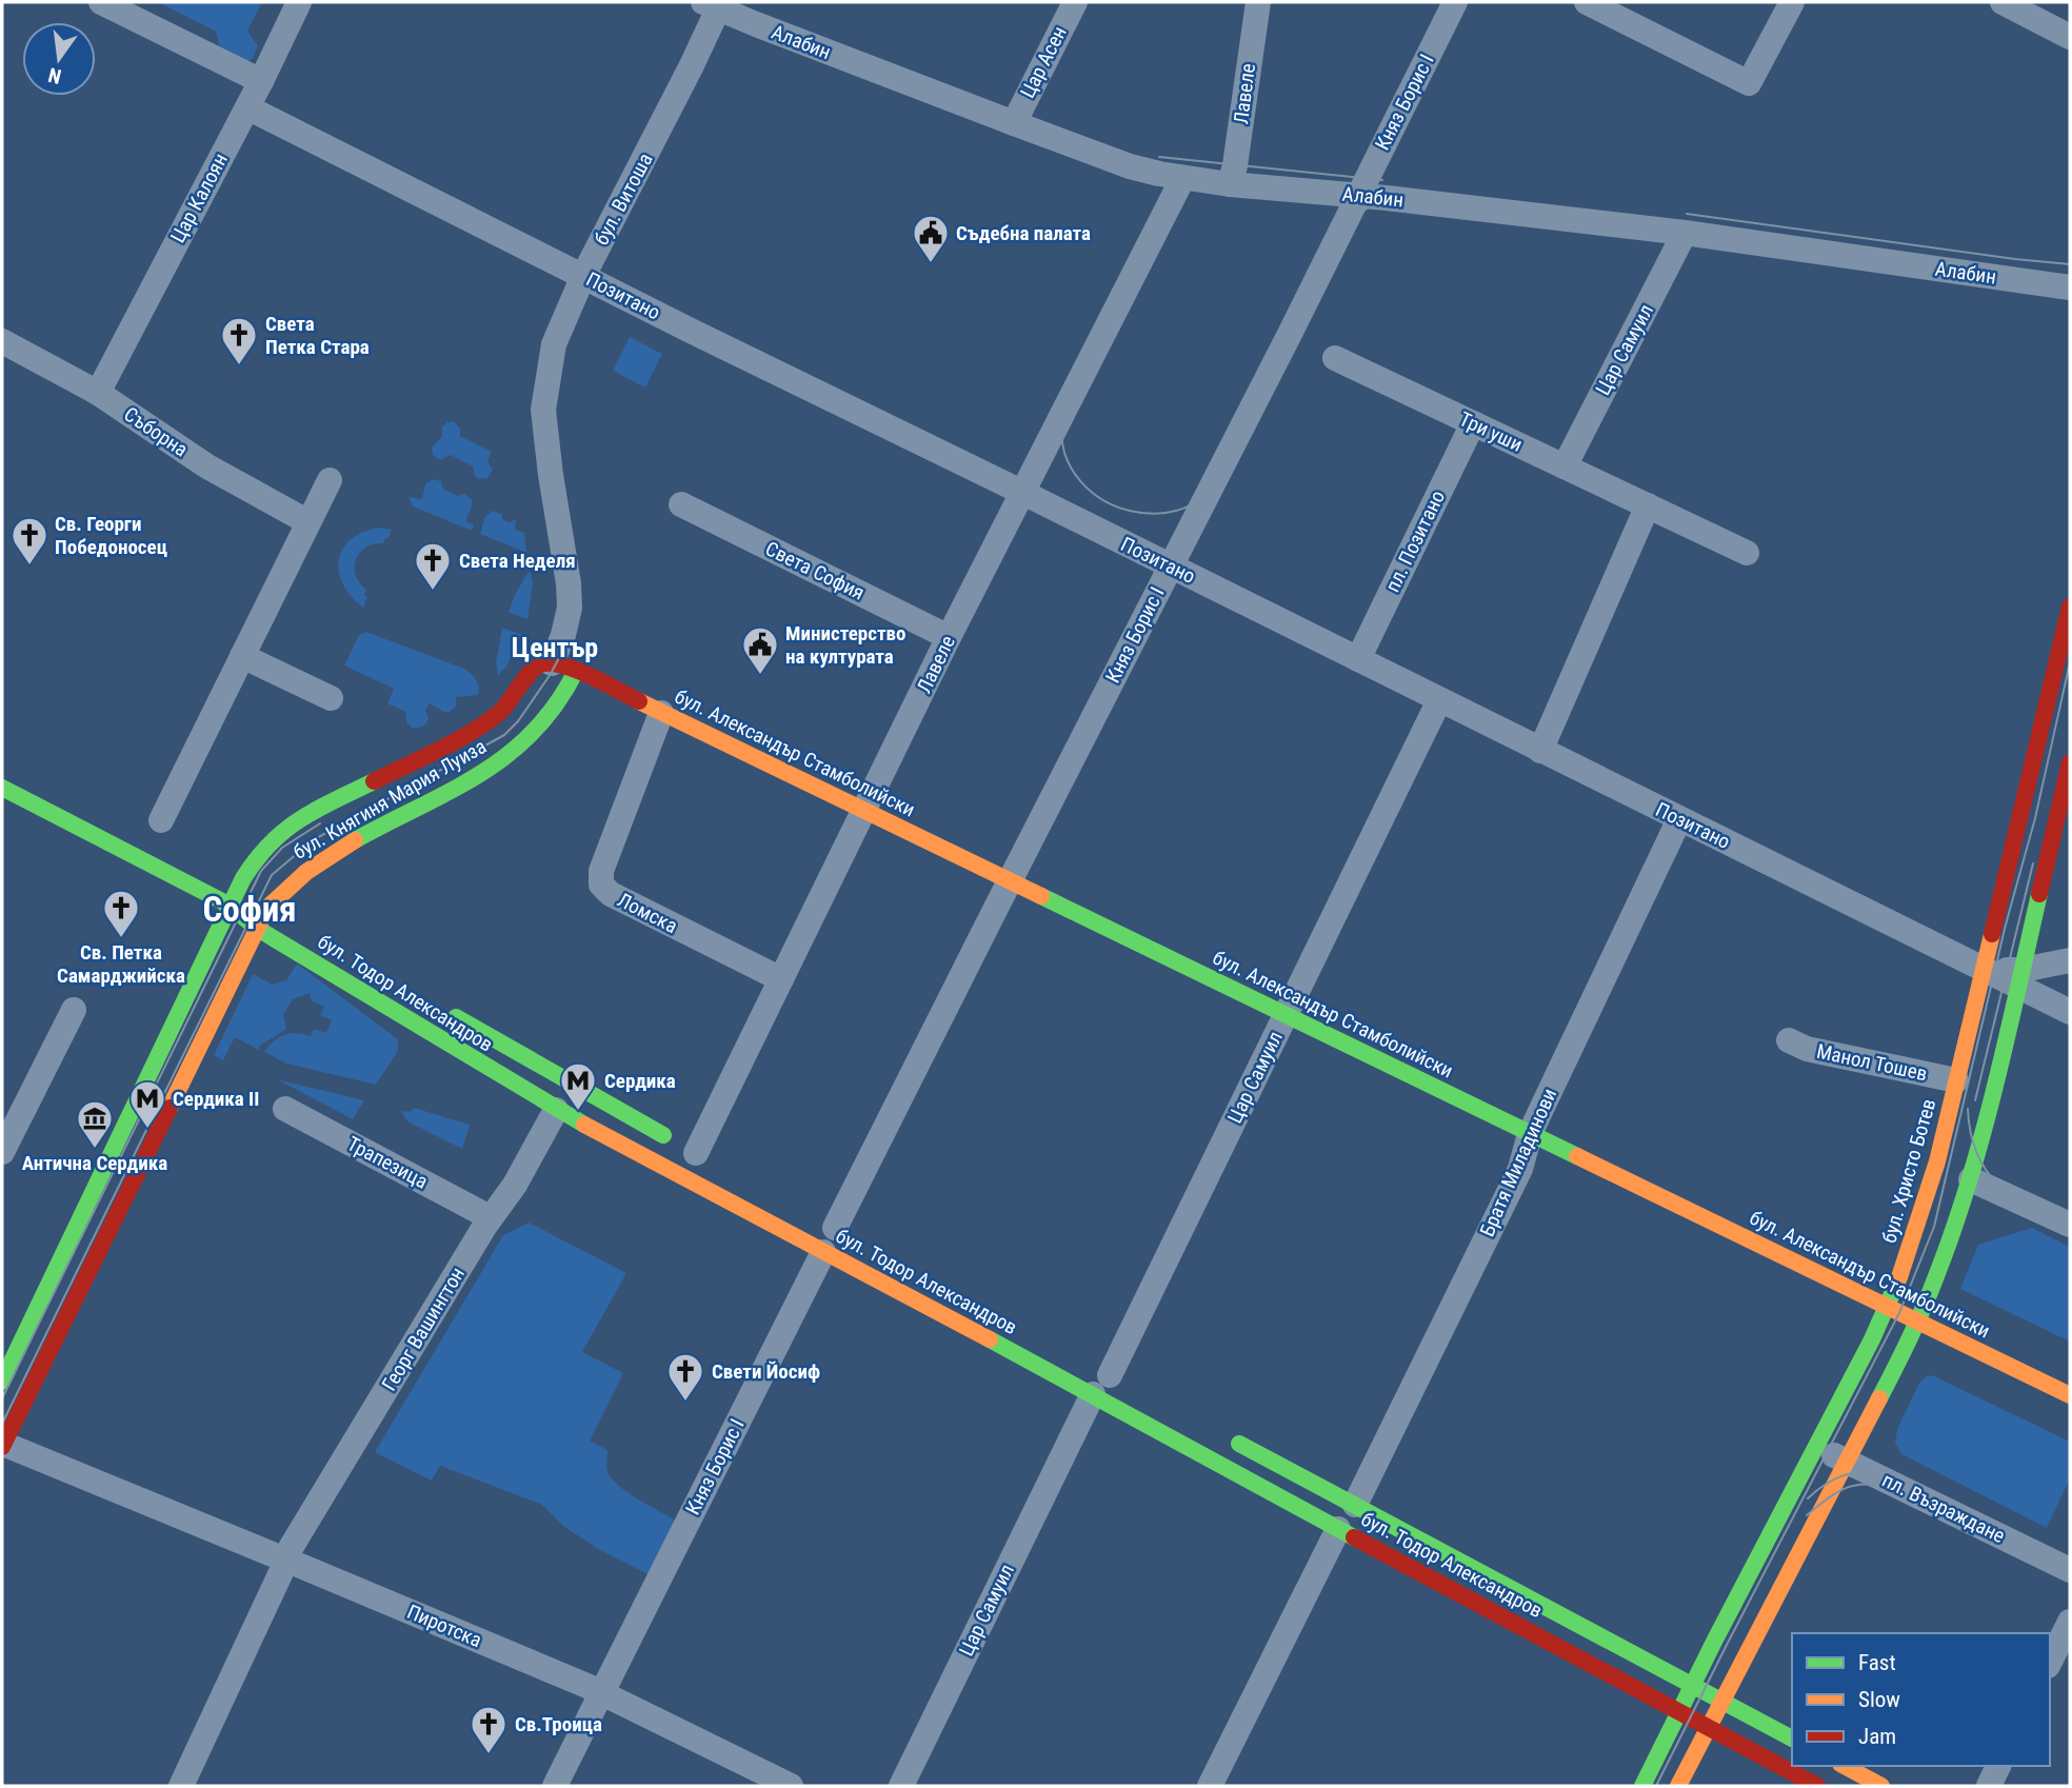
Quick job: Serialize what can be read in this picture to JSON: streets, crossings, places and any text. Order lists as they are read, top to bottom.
{
  "streets": {
    "main road": [
      "бул. Александър Стамболийски",
      "бул. Княгиня Мария Луиза",
      "бул. Тодор Александров",
      "бул. Христо Ботев"
    ],
    "street": [
      "Алабин",
      "Цар Асен",
      "Лавеле",
      "Княз Борис I",
      "Цар Калоян",
      "бул. Витоша",
      "Позитано",
      "Цар Самуил",
      "Съборна",
      "Три уши",
      "пл. Позитано",
      "Света София",
      "Ломска",
      "Манол Тошев",
      "Трапезица",
      "Братя Миладинови",
      "Георг Вашингтон",
      "пл. Възраждане",
      "Пиротска"
    ]
  },
  "crossings": [
    ["Алабин", "Цар Асен"],
    ["Алабин", "Лавеле"],
    ["Алабин", "Княз Борис I"],
    ["Алабин", "бул. Витоша"],
    ["Алабин", "Цар Самуил"],
    ["Лавеле", "Позитано"],
    ["Лавеле", "Света София"],
    ["Лавеле", "бул. Александър Стамболийски"],
    ["Лавеле", "Ломска"],
    ["Лавеле", "бул. Тодор Александров"],
    ["Княз Борис I", "Позитано"],
    ["Княз Борис I", "бул. Александър Стамболийски"],
    ["Княз Борис I", "бул. Тодор Александров"],
    ["Княз Борис I", "Пиротска"],
    ["Цар Калоян", "Позитано"],
    ["Цар Калоян", "Съборна"],
    ["бул. Витоша", "Позитано"],
    ["бул. Витоша", "бул. Александър Стамболийски"],
    ["бул. Витоша", "бул. Княгиня Мария Луиза"],
    ["Позитано", "Цар Самуил"],
    ["Позитано", "пл. Позитано"],
    ["Позитано", "Братя Миладинови"],
    ["Позитано", "бул. Христо Ботев"],
    ["Цар Самуил", "Три уши"],
    ["Цар Самуил", "бул. Александър Стамболийски"],
    ["Цар Самуил", "бул. Тодор Александров"],
    ["Три уши", "пл. Позитано"],
    ["бул. Александър Стамболийски", "бул. Княгиня Мария Луиза"],
    ["бул. Александър Стамболийски", "Ломска"],
    ["бул. Александър Стамболийски", "Братя Миладинови"],
    ["бул. Александър Стамболийски", "бул. Христо Ботев"],
    ["бул. Княгиня Мария Луиза", "бул. Тодор Александров"],
    ["бул. Княгиня Мария Луиза", "Пиротска"],
    ["бул. Тодор Александров", "Братя Миладинови"],
    ["бул. Тодор Александров", "бул. Христо Ботев"],
    ["бул. Тодор Александров", "Георг Вашингтон"],
    ["Манол Тошев", "бул. Христо Ботев"],
    ["Трапезица", "Георг Вашингтон"],
    ["бул. Христо Ботев", "пл. Възраждане"],
    ["Георг Вашингтон", "Пиротска"]
  ],
  "districts": ["Център", "София"],
  "places": {
    "public building": ["Съдебна палата", "Министерство на културата"],
    "church": [
      "Света Петка Стара",
      "Св. Георги Победоносец",
      "Света Неделя",
      "Св. Петка Самарджийска",
      "Свети Йосиф",
      "Св.Троица"
    ],
    "metro station": ["Сердика", "Сердика II"],
    "museum": ["Антична Сердика"]
  },
  "legend": ["Fast", "Slow", "Jam"],
  "north": "bottom"
}
